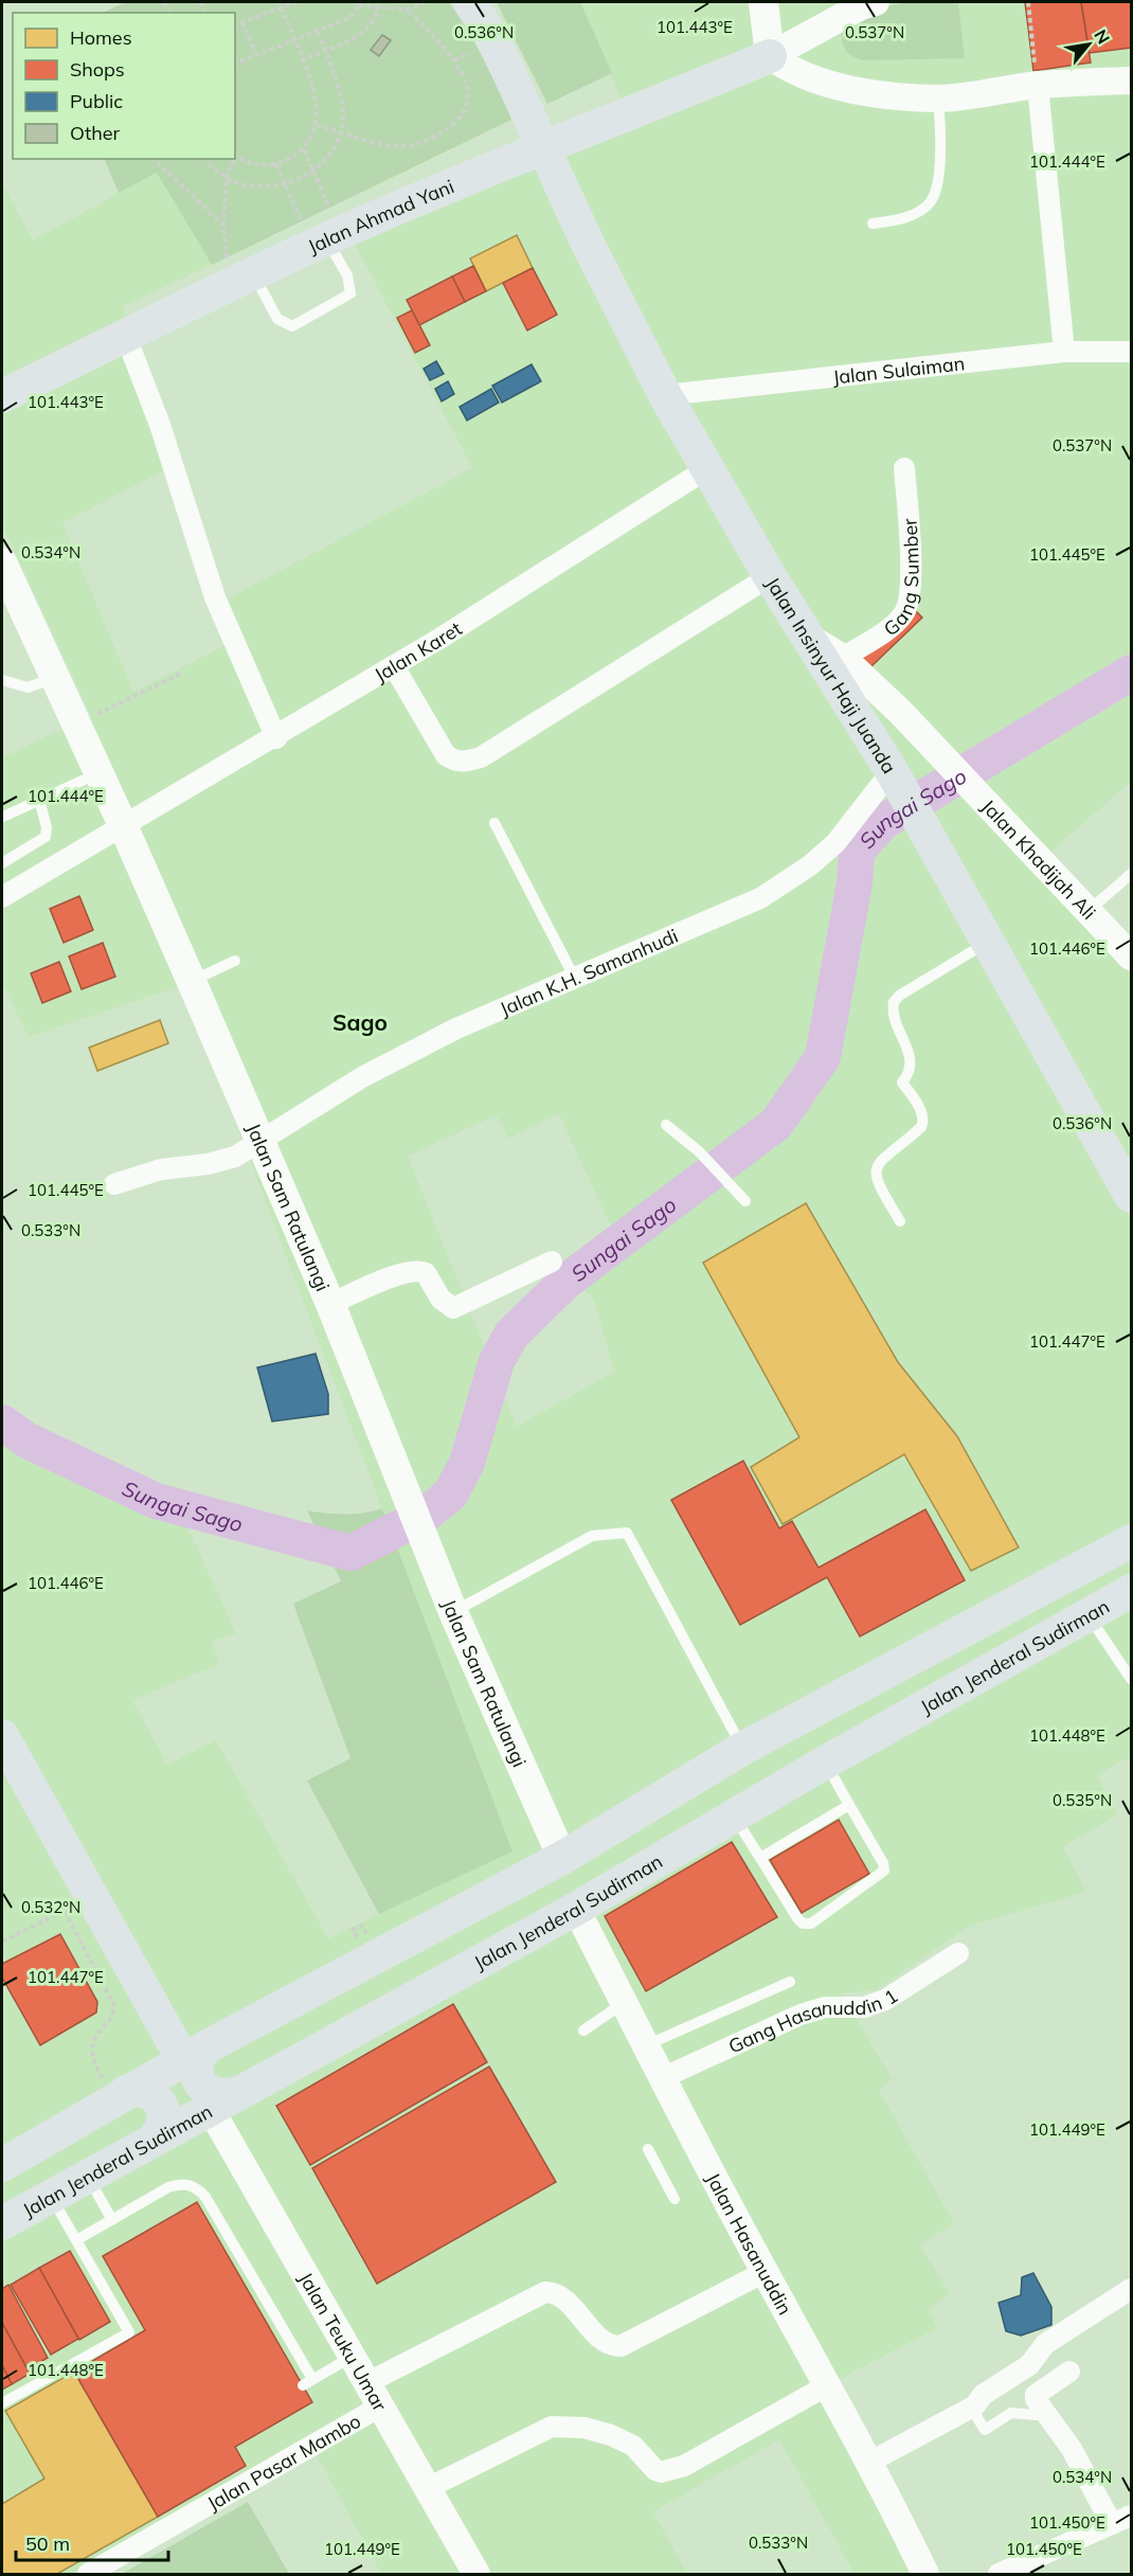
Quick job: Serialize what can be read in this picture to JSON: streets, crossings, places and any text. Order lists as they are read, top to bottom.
{
  "streets": {
    "main road": [
      "Jalan Ahmad Yani",
      "Jalan Insinyur Haji Juanda",
      "Jalan Sam Ratulangi",
      "Jalan Jenderal Sudirman"
    ],
    "street": [
      "Jalan Sulaiman",
      "Gang Sumber",
      "Jalan Karet",
      "Jalan Khadijah Ali",
      "Jalan K.H. Samanhudi",
      "Gang Hasanuddin 1",
      "Jalan Hasanuddin",
      "Jalan Teuku Umar",
      "Jalan Pasar Mambo"
    ]
  },
  "crossings": [
    ["Jalan Ahmad Yani", "Jalan Insinyur Haji Juanda"],
    ["Jalan Sulaiman", "Jalan Insinyur Haji Juanda"],
    ["Gang Sumber", "Jalan Khadijah Ali"],
    ["Jalan Karet", "Jalan Insinyur Haji Juanda"],
    ["Jalan Karet", "Jalan Sam Ratulangi"],
    ["Jalan Insinyur Haji Juanda", "Jalan Khadijah Ali"],
    ["Jalan Insinyur Haji Juanda", "Jalan K.H. Samanhudi"],
    ["Jalan K.H. Samanhudi", "Jalan Sam Ratulangi"],
    ["Jalan Jenderal Sudirman", "Jalan Hasanuddin"],
    ["Jalan Jenderal Sudirman", "Jalan Teuku Umar"],
    ["Gang Hasanuddin 1", "Jalan Hasanuddin"],
    ["Jalan Hasanuddin", "Jalan Pasar Mambo"],
    ["Jalan Teuku Umar", "Jalan Pasar Mambo"]
  ],
  "districts": ["Sago"],
  "water": ["Sungai Sago"],
  "legend": [
    "Homes",
    "Shops",
    "Public",
    "Other"
  ],
  "scale_bar": "50 m",
  "north": "top right",
  "coordinates": [
    "101.443°E",
    "0.536°N",
    "0.537°N",
    "101.444°E",
    "0.534°N",
    "101.445°E",
    "101.446°E",
    "0.533°N",
    "101.447°E",
    "101.448°E",
    "0.535°N",
    "0.532°N",
    "101.449°E",
    "101.450°E"
  ]
}
